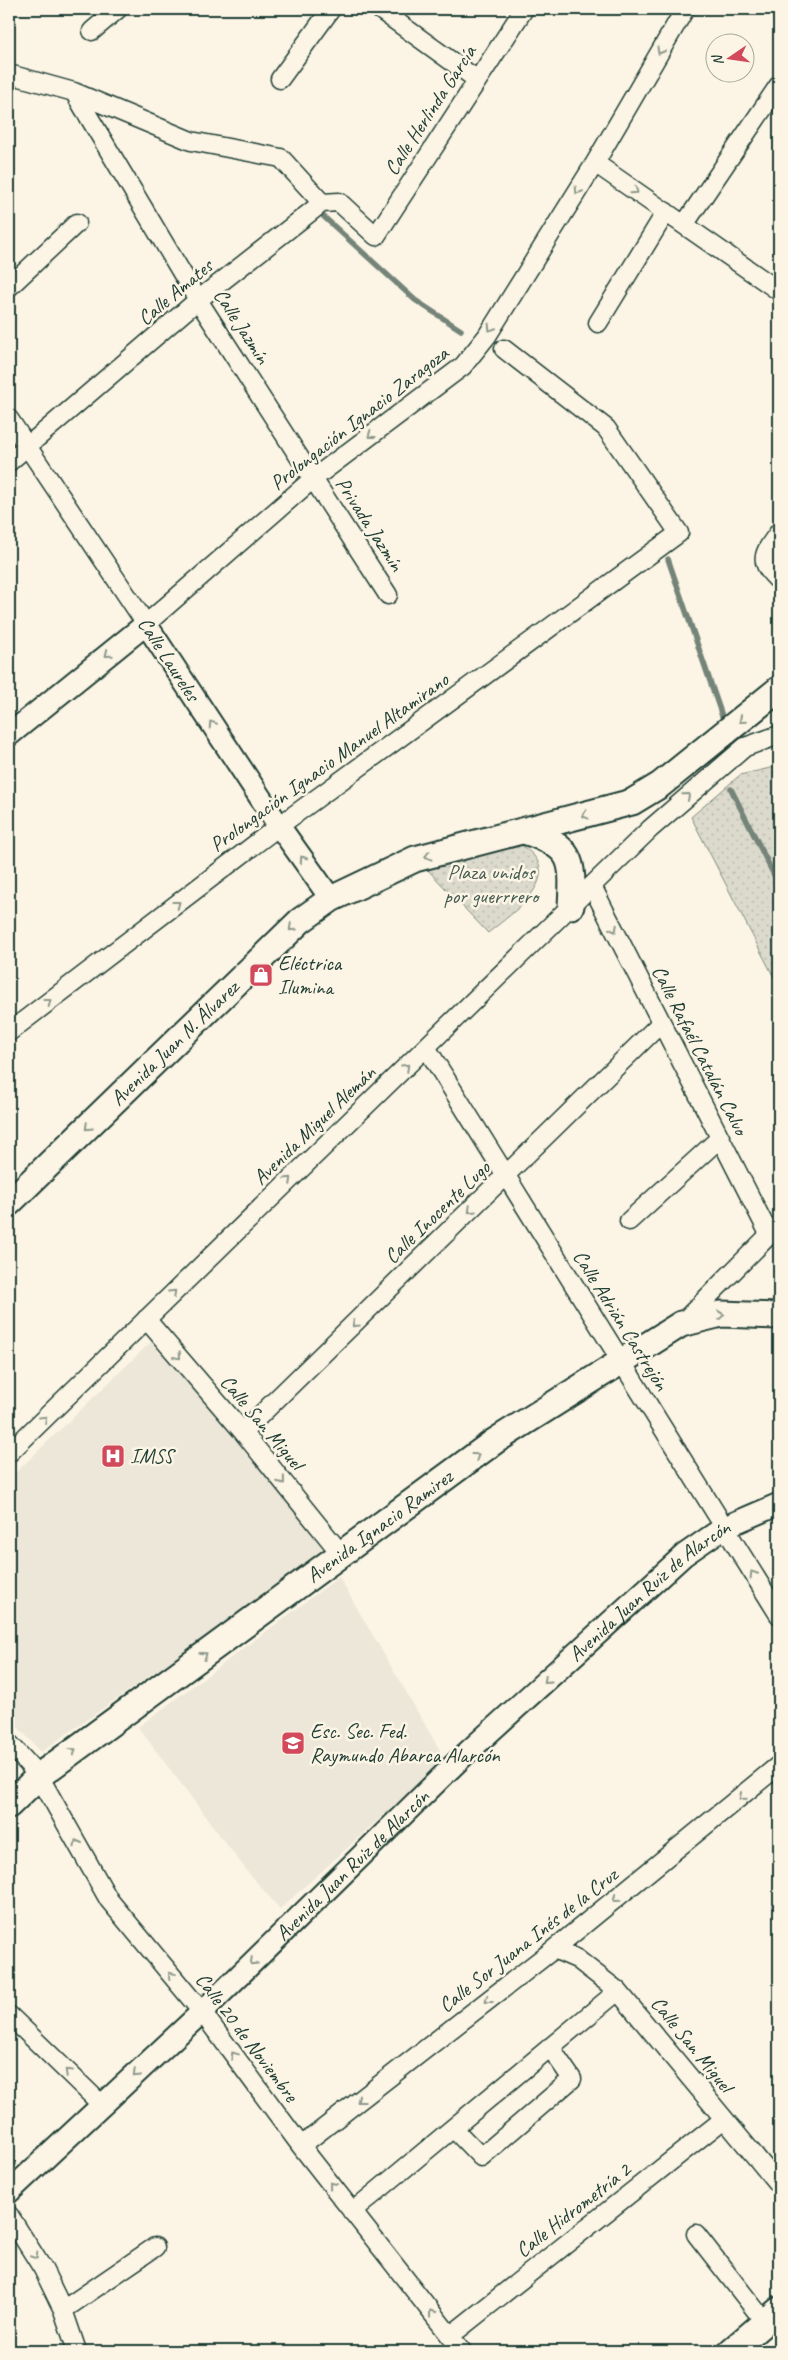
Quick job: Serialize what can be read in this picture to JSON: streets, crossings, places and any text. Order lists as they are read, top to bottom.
{
  "streets": {
    "main road": ["Avenida Juan N. Álvarez", "Avenida Ignacio Ramirez"],
    "street": [
      "Calle Herlinda García",
      "Calle Amates",
      "Calle Jazmín",
      "Prolongación Ignacio Zaragoza",
      "Privada Jazmín",
      "Calle Laureles",
      "Prolongación Ignacio Manuel Altamirano",
      "Calle Rafaél Catalán Calvo",
      "Avenida Miguel Alemán",
      "Calle Inocente Lugo",
      "Calle Adrián Castrejón",
      "Calle San Miguel",
      "Avenida Juan Ruiz de Alarcón",
      "Calle Sor Juana Inés de la Cruz",
      "Calle 20 de Noviembre",
      "Calle Hidrometría 2"
    ]
  },
  "crossings": [
    ["Calle Herlinda García", "Calle Amates"],
    ["Calle Amates", "Calle Jazmín"],
    ["Calle Amates", "Calle Laureles"],
    ["Calle Jazmín", "Prolongación Ignacio Zaragoza"],
    ["Calle Jazmín", "Privada Jazmín"],
    ["Prolongación Ignacio Zaragoza", "Privada Jazmín"],
    ["Prolongación Ignacio Zaragoza", "Calle Laureles"],
    ["Calle Laureles", "Prolongación Ignacio Manuel Altamirano"],
    ["Calle Laureles", "Avenida Juan N. Álvarez"],
    ["Calle Rafaél Catalán Calvo", "Avenida Miguel Alemán"],
    ["Calle Rafaél Catalán Calvo", "Calle Inocente Lugo"],
    ["Avenida Miguel Alemán", "Calle Adrián Castrejón"],
    ["Avenida Miguel Alemán", "Calle San Miguel"],
    ["Calle Inocente Lugo", "Calle Adrián Castrejón"],
    ["Calle Inocente Lugo", "Calle San Miguel"],
    ["Calle Adrián Castrejón", "Avenida Ignacio Ramirez"],
    ["Calle Adrián Castrejón", "Avenida Juan Ruiz de Alarcón"],
    ["Calle San Miguel", "Avenida Ignacio Ramirez"],
    ["Calle San Miguel", "Calle Sor Juana Inés de la Cruz"],
    ["Calle San Miguel", "Calle Hidrometría 2"],
    ["Avenida Ignacio Ramirez", "Calle 20 de Noviembre"],
    ["Avenida Juan Ruiz de Alarcón", "Calle 20 de Noviembre"],
    ["Calle Sor Juana Inés de la Cruz", "Calle 20 de Noviembre"],
    ["Calle 20 de Noviembre", "Calle Hidrometría 2"]
  ],
  "one_way": [
    "Calle Laureles",
    "Avenida Juan N. Álvarez",
    "Calle Rafaél Catalán Calvo",
    "Avenida Miguel Alemán",
    "Calle Inocente Lugo",
    "Calle San Miguel",
    "Avenida Ignacio Ramirez",
    "Avenida Juan Ruiz de Alarcón",
    "Calle 20 de Noviembre"
  ],
  "parks": ["Plaza unidos por guerrrero"],
  "places": {
    "shop": ["Eléctrica Ilumina"],
    "hospital": ["IMSS"],
    "school or university": ["Esc. Sec. Fed. Raymundo Abarca Alarcón"]
  },
  "north": "left"
}
